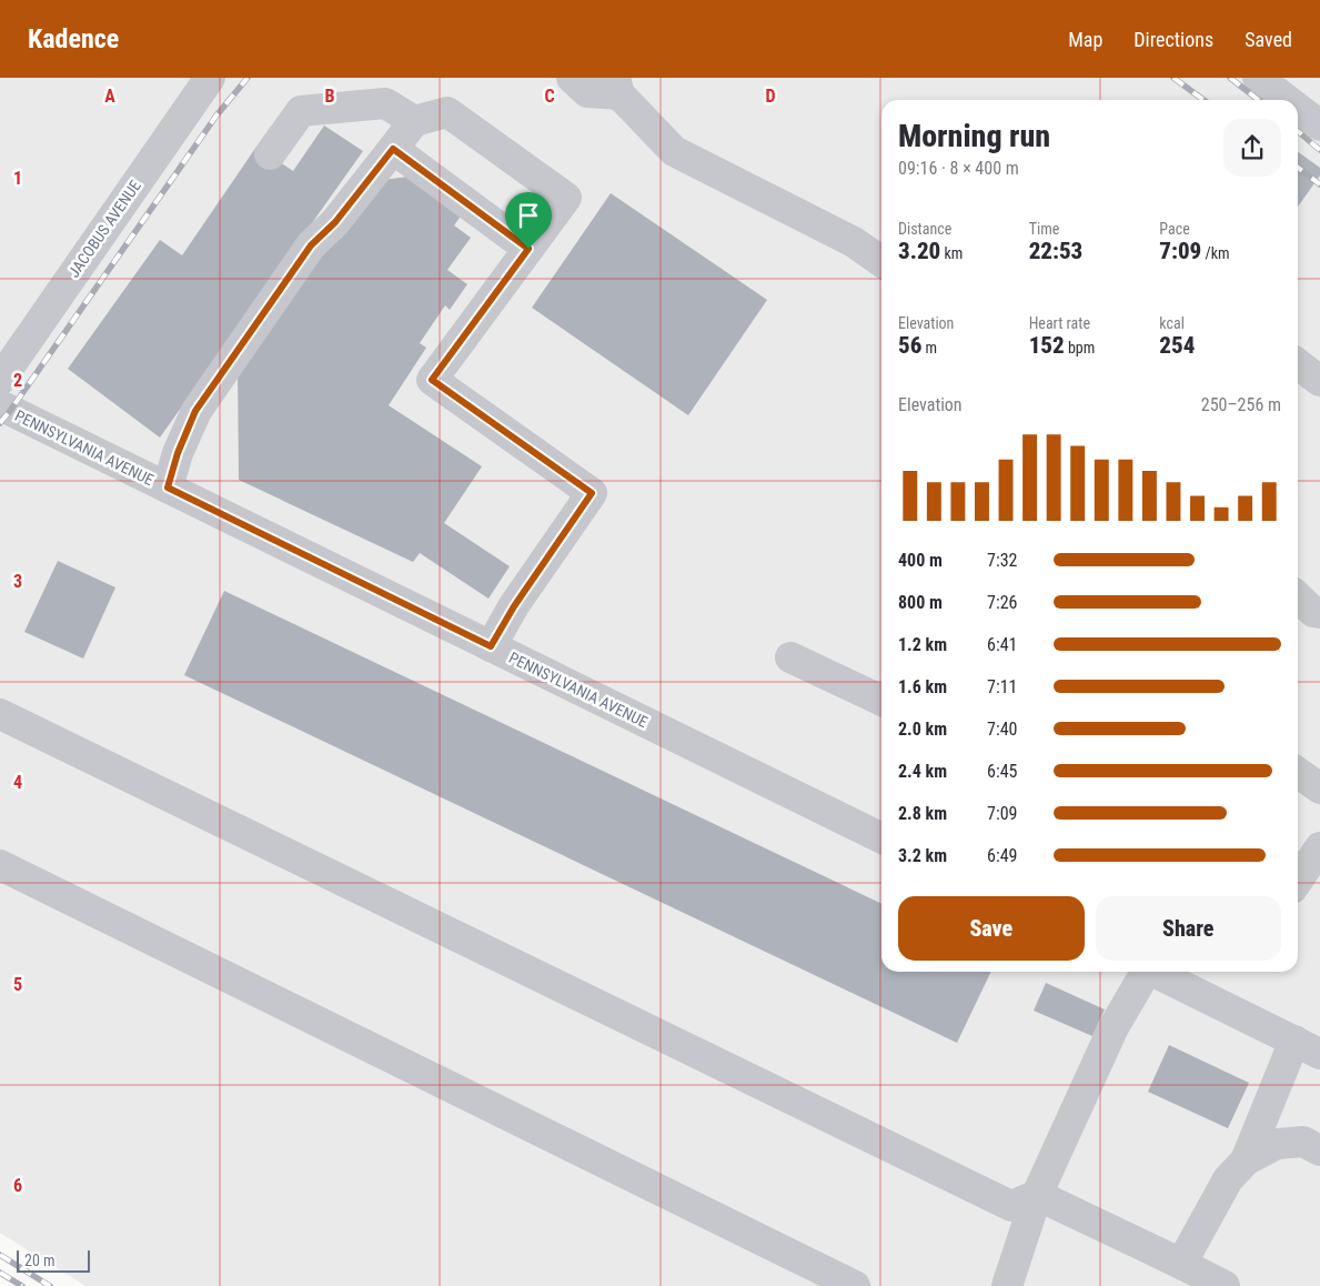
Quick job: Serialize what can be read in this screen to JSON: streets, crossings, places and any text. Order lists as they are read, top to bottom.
{
  "streets": {
    "street": ["JACOBUS AVENUE", "PENNSYLVANIA AVENUE"]
  },
  "scale_bar": "20 m",
  "page": {
    "header": "Kadence",
    "nav": ["Map", "Directions", "Saved"],
    "heading": ["Morning run", "09:16 · 8 × 400 m"],
    "stats": [
      ["Distance", "3.20 km"],
      ["Time", "22:53"],
      ["Pace", "7:09 /km"],
      ["Elevation", "56 m"],
      ["Heart rate", "152 bpm"],
      ["kcal", "254"]
    ],
    "chart": ["Elevation", "250–256 m"],
    "list": [
      {
        "name": "400 m",
        "note": "7:32"
      },
      {
        "name": "800 m",
        "note": "7:26"
      },
      {
        "name": "1.2 km",
        "note": "6:41"
      },
      {
        "name": "1.6 km",
        "note": "7:11"
      },
      {
        "name": "2.0 km",
        "note": "7:40"
      },
      {
        "name": "2.4 km",
        "note": "6:45"
      },
      {
        "name": "2.8 km",
        "note": "7:09"
      },
      {
        "name": "3.2 km",
        "note": "6:49"
      }
    ],
    "buttons": ["Save", "Share"],
    "scale": "20 m"
  },
  "grid": {
    "columns": [
      "A",
      "B",
      "C",
      "D"
    ],
    "rows": [
      "1",
      "2",
      "3",
      "4",
      "5",
      "6"
    ]
  }
}
